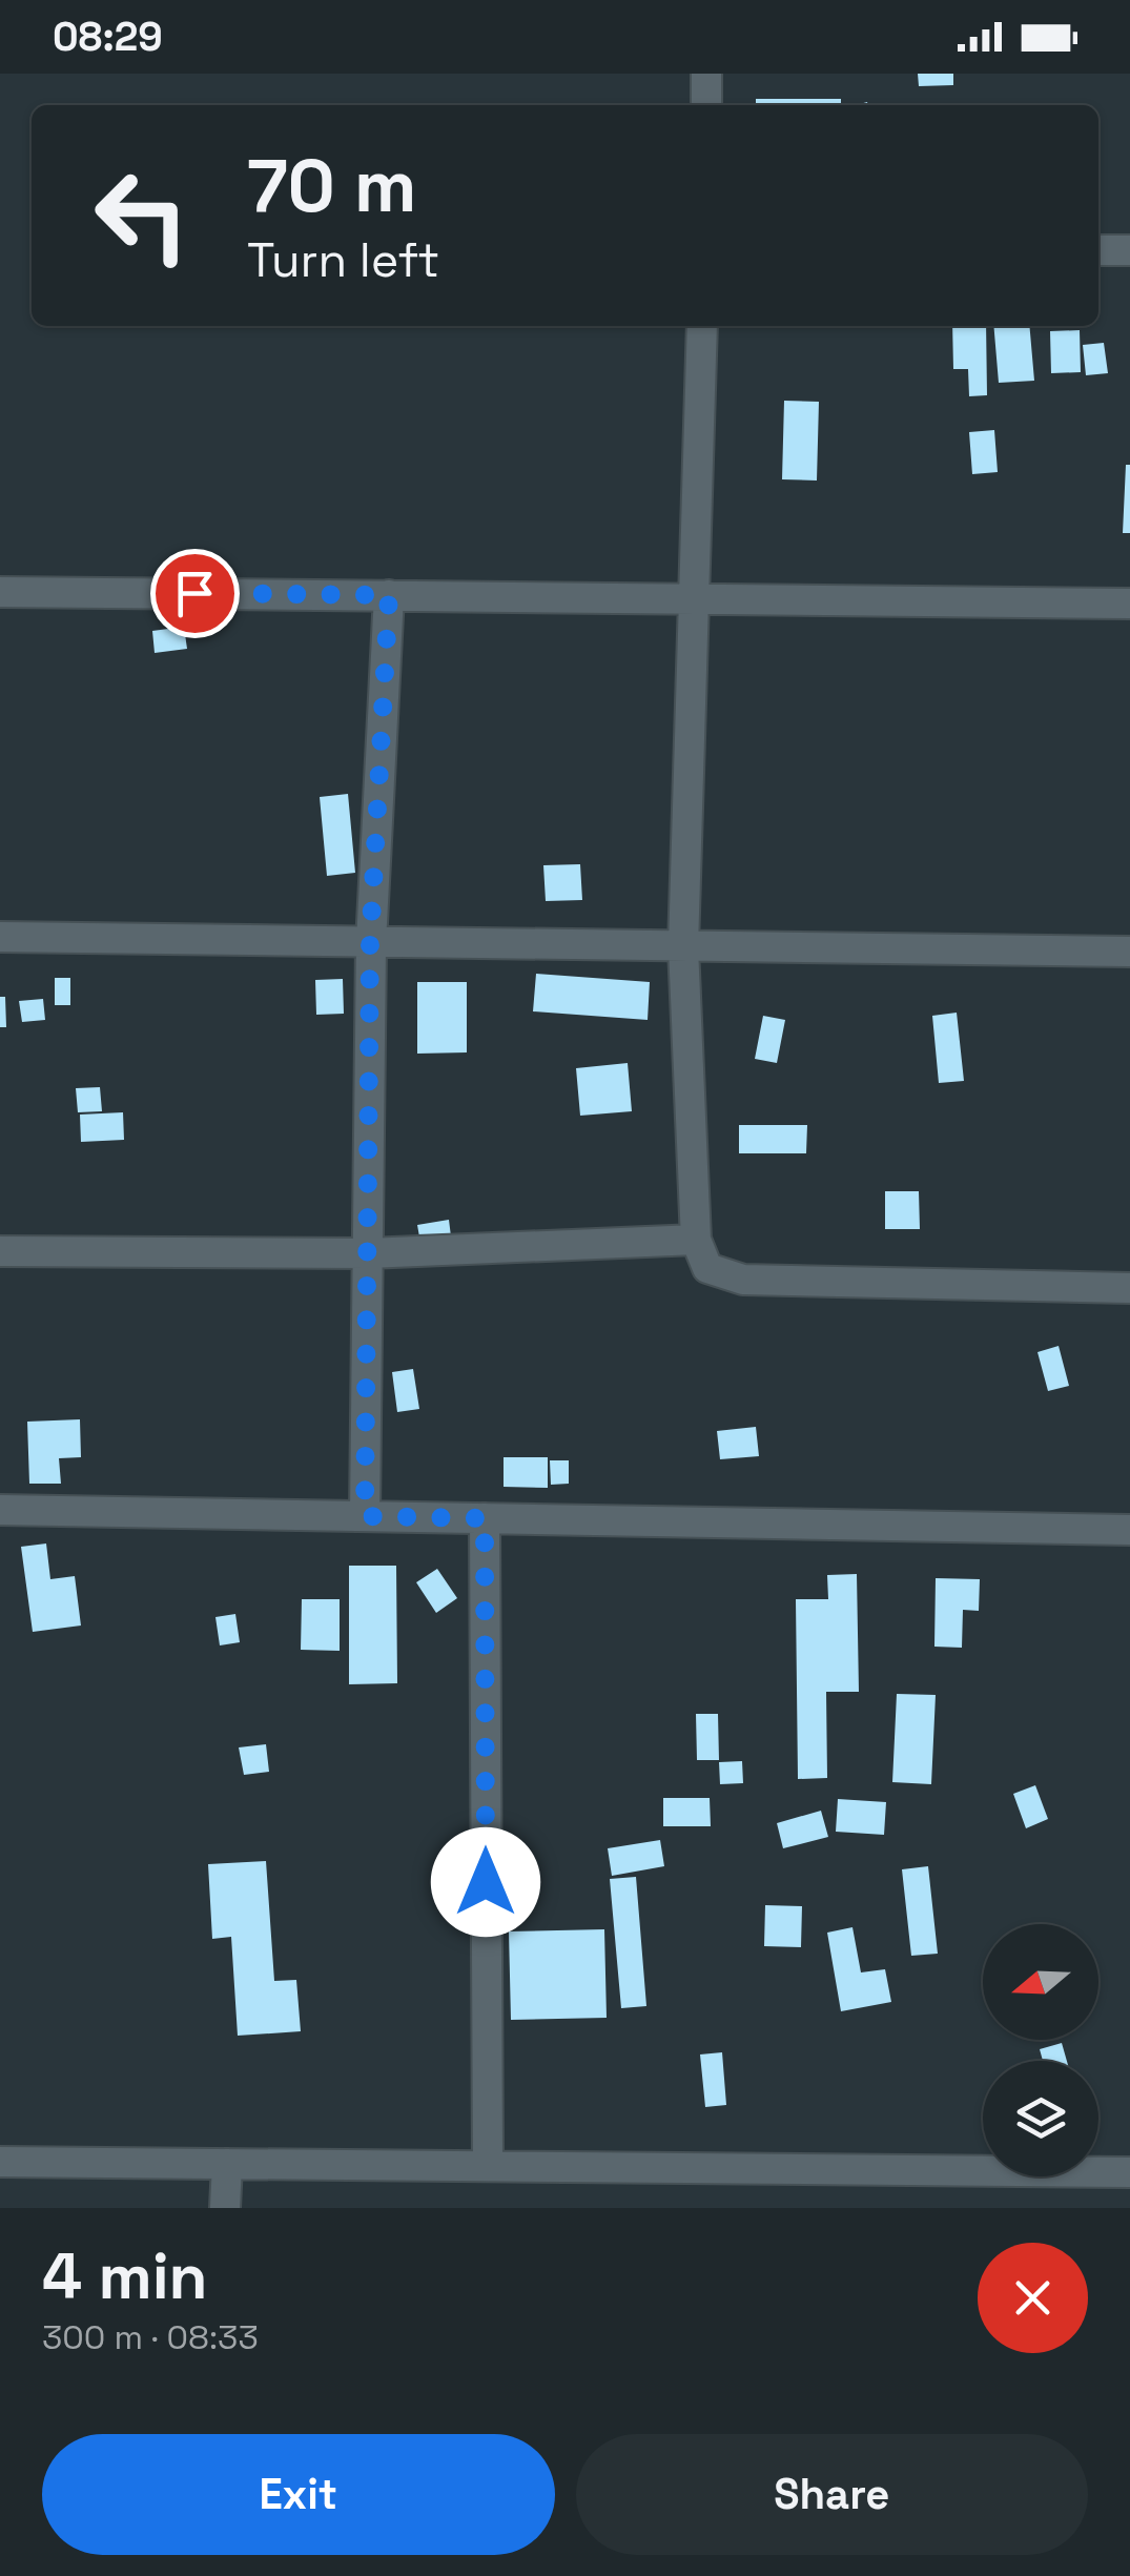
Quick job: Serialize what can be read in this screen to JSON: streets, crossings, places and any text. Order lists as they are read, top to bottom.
{
  "north": "left",
  "page": {
    "status": "08:29",
    "turn": ["70 m", "Turn left"],
    "heading": ["4 min", "300 m · 08:33"],
    "buttons": ["Exit", "Share"]
  }
}
